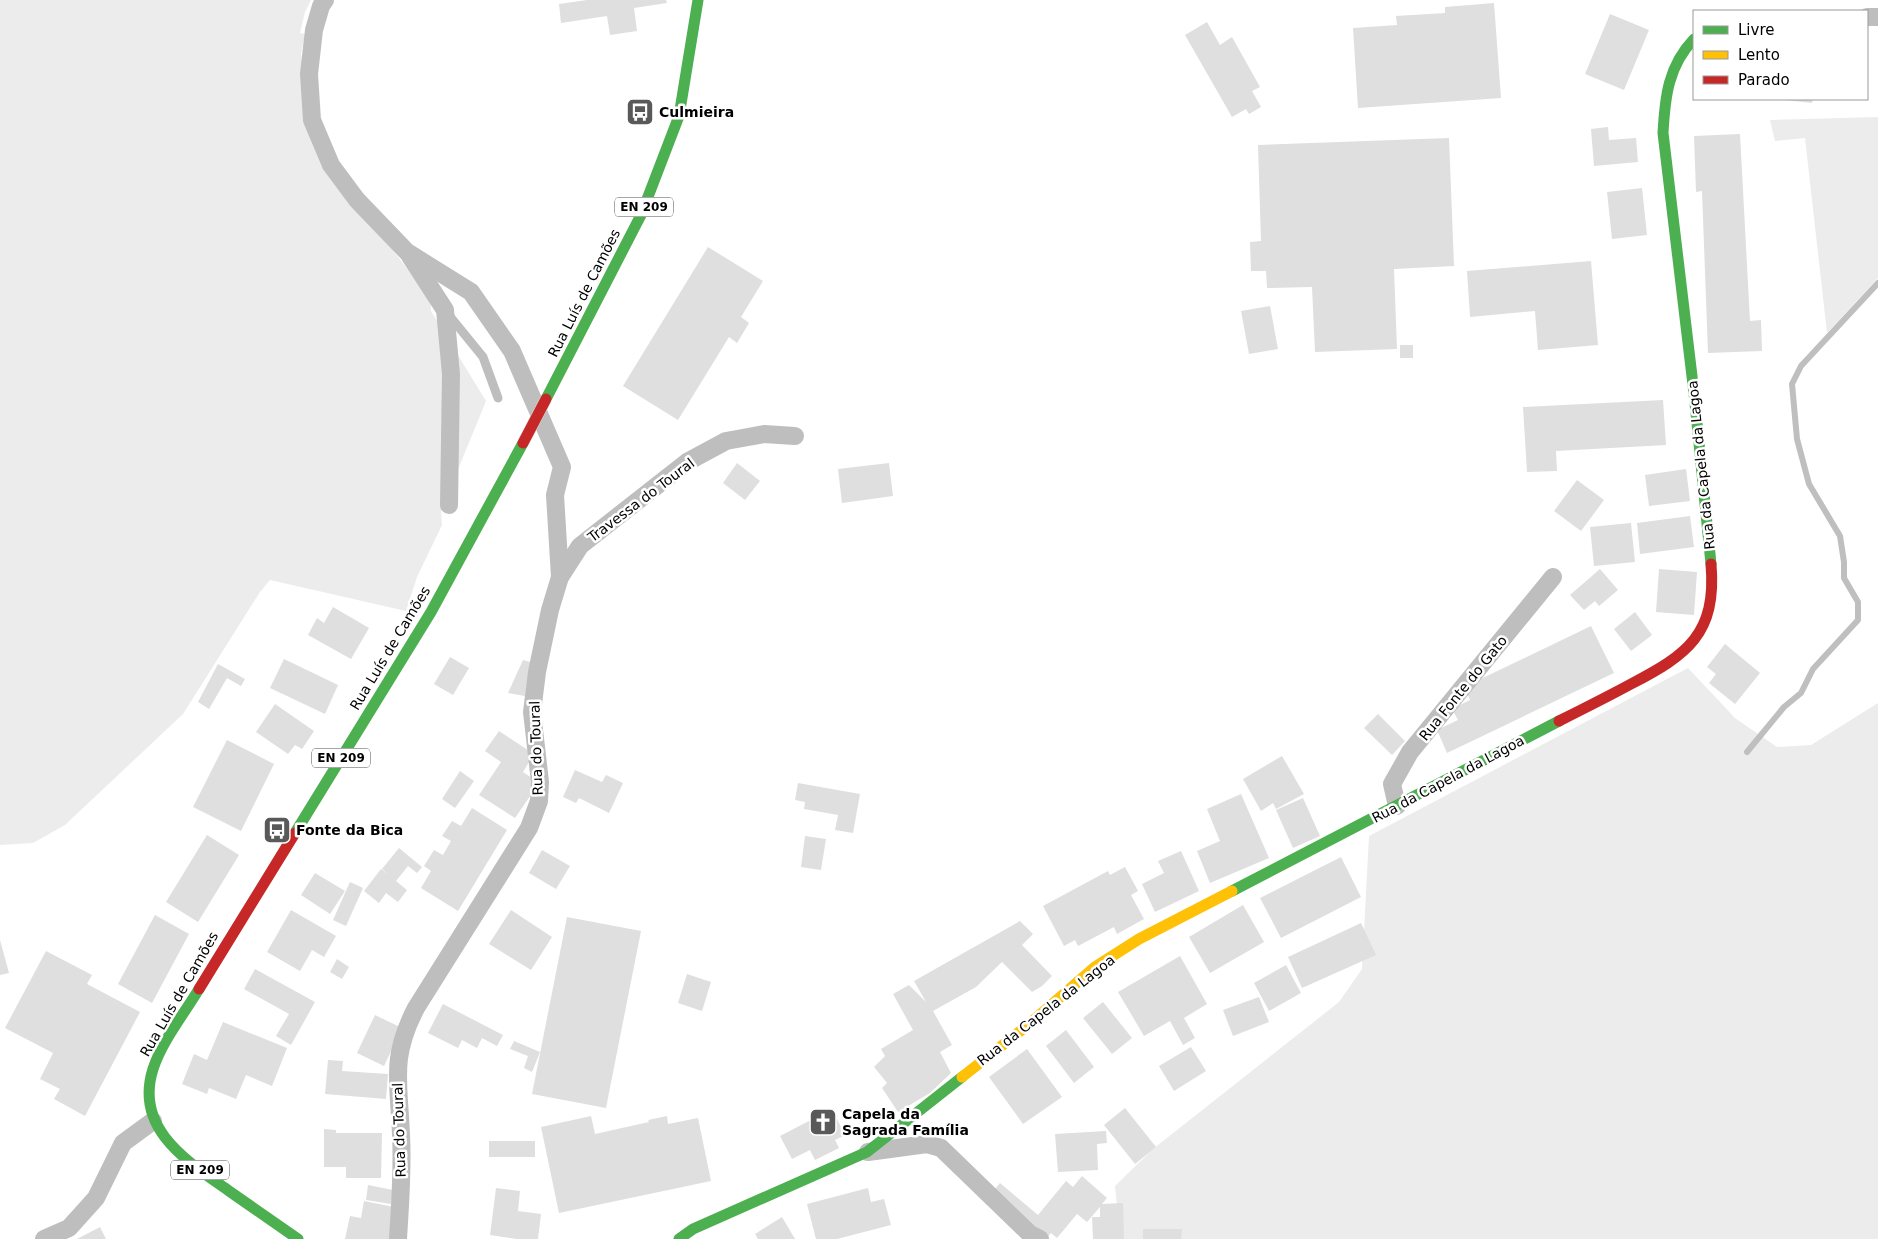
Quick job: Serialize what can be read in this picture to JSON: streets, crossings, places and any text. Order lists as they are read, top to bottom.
{
  "streets": {
    "street": [
      "EN 209",
      "Rua Luís de Camões",
      "Rua da Capela da Lagoa",
      "Travessa do Toural",
      "Rua Fonte do Gato",
      "Rua do Toural"
    ]
  },
  "crossings": [
    ["Rua da Capela da Lagoa", "Rua Fonte do Gato"],
    ["Travessa do Toural", "Rua do Toural"]
  ],
  "places": {
    "bus stop": ["Culmieira", "Fonte da Bica"],
    "church": ["Capela da Sagrada Família"]
  },
  "legend": ["Livre", "Lento", "Parado"]
}
